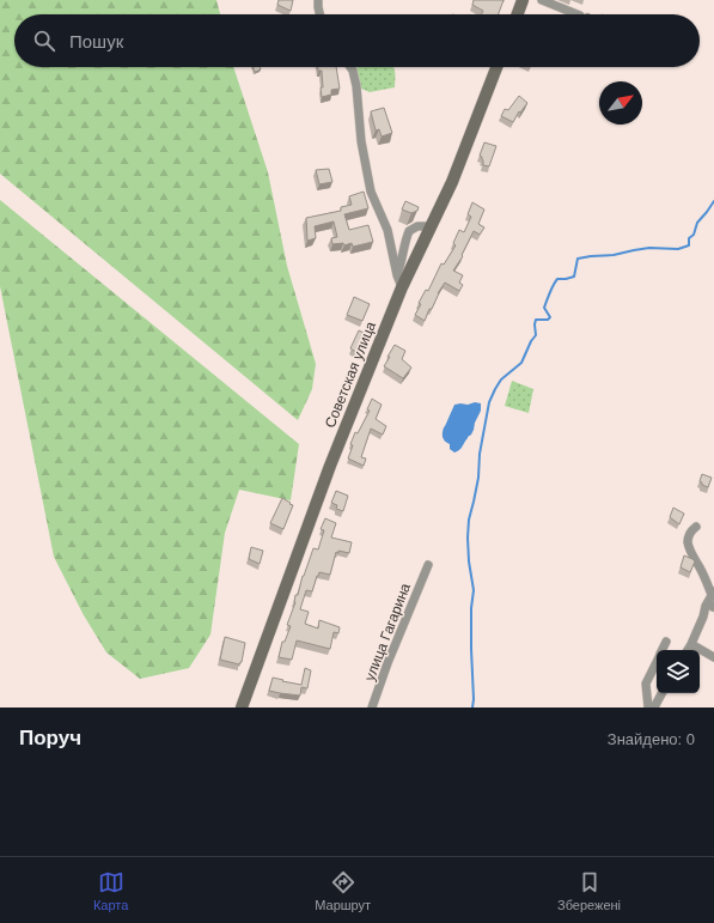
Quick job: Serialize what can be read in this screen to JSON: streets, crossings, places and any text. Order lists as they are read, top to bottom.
{
  "streets": {
    "main road": ["Советская улица"],
    "street": ["улица Гагарина"]
  },
  "north": "top right",
  "page": {
    "search": "Пошук",
    "heading": ["Поруч", "Знайдено: 0"],
    "nav": ["Карта", "Маршрут", "Збережені"]
  }
}
